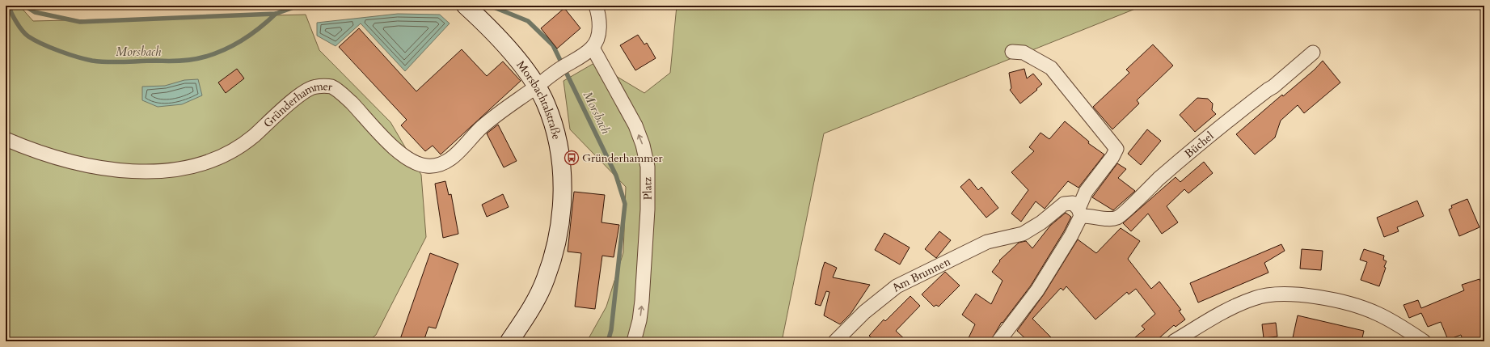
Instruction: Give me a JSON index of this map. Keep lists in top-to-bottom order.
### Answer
{
  "streets": {
    "main road": ["Morsbachtalstraße"],
    "street": [
      "Gründerhammer",
      "Büchel",
      "Platz",
      "Am Brunnen"
    ]
  },
  "crossings": [
    ["Morsbachtalstraße", "Gründerhammer"],
    ["Gründerhammer", "Platz"],
    ["Büchel", "Am Brunnen"]
  ],
  "one_way": ["Platz"],
  "water": ["Morsbach"],
  "places": {
    "bus stop": ["Gründerhammer"]
  }
}
